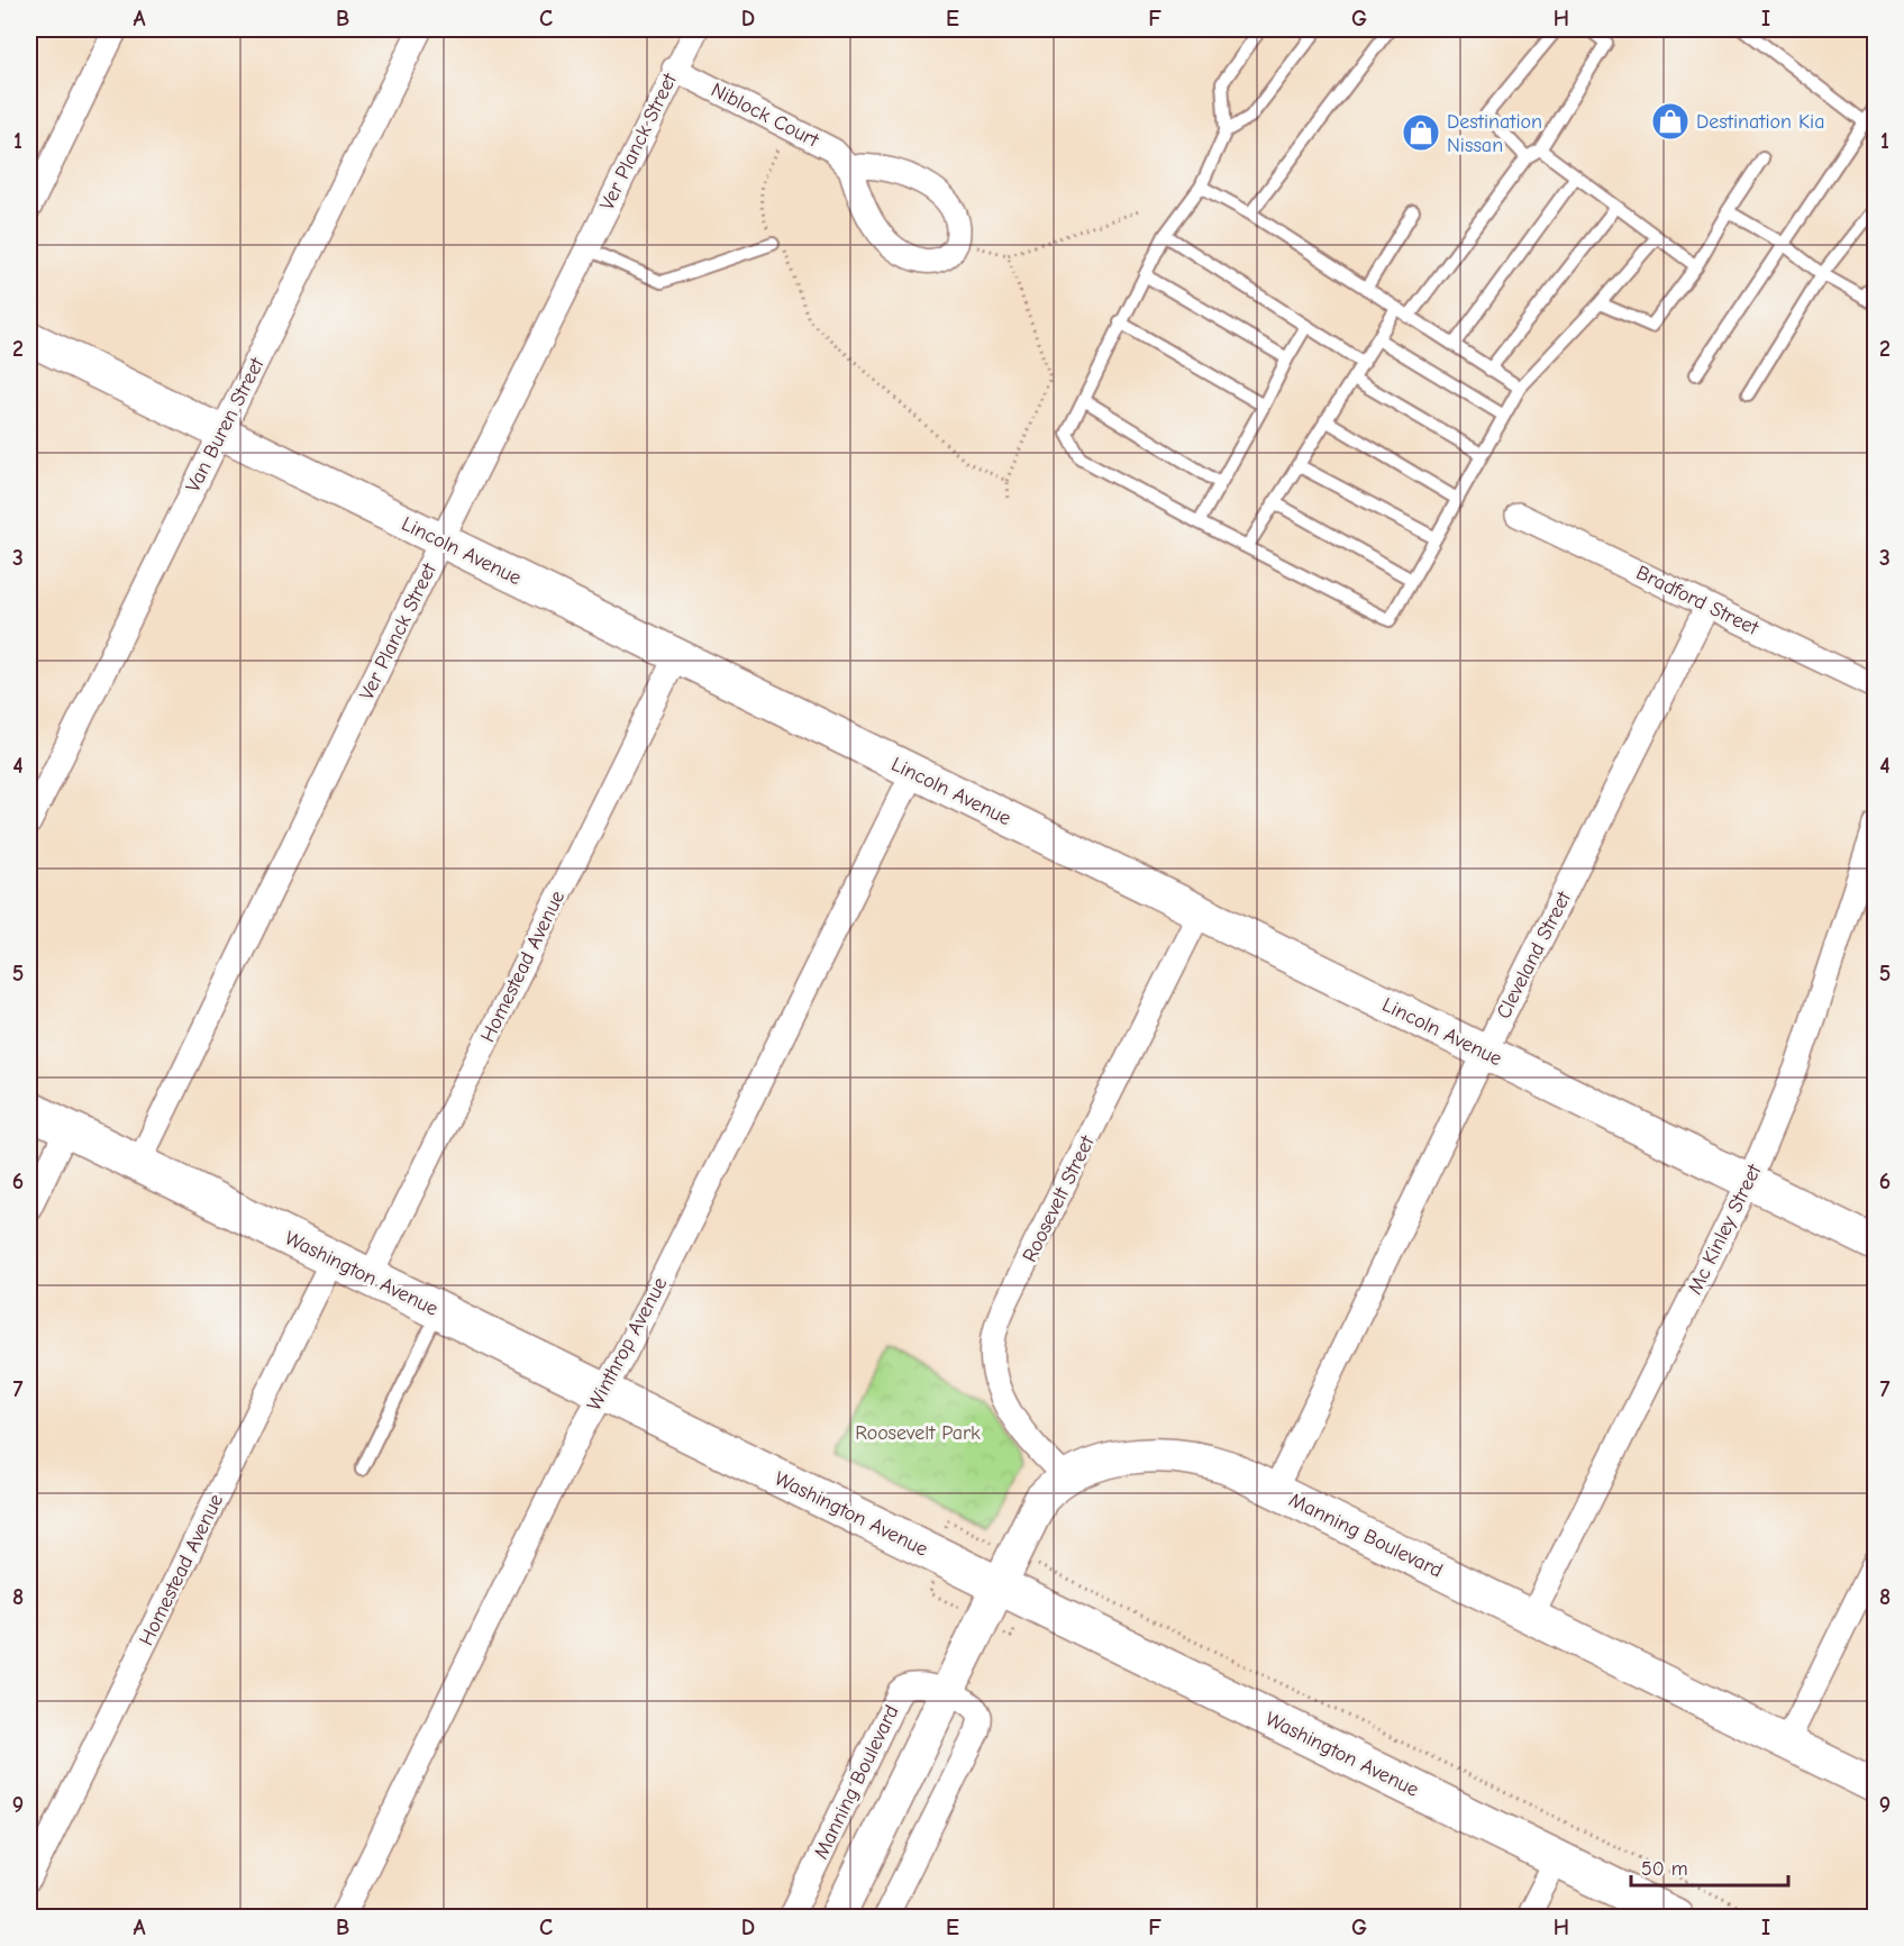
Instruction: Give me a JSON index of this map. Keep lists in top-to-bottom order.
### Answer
{
  "streets": {
    "main road": ["Washington Avenue"],
    "street": [
      "Niblock Court",
      "Ver Planck Street",
      "Van Buren Street",
      "Lincoln Avenue",
      "Bradford Street",
      "Cleveland Street",
      "Homestead Avenue",
      "Roosevelt Street",
      "Mc Kinley Street",
      "Winthrop Avenue",
      "Manning Boulevard"
    ]
  },
  "crossings": [
    ["Niblock Court", "Ver Planck Street"],
    ["Ver Planck Street", "Lincoln Avenue"],
    ["Ver Planck Street", "Washington Avenue"],
    ["Van Buren Street", "Lincoln Avenue"],
    ["Lincoln Avenue", "Cleveland Street"],
    ["Lincoln Avenue", "Homestead Avenue"],
    ["Lincoln Avenue", "Roosevelt Street"],
    ["Lincoln Avenue", "Mc Kinley Street"],
    ["Lincoln Avenue", "Winthrop Avenue"],
    ["Bradford Street", "Cleveland Street"],
    ["Cleveland Street", "Manning Boulevard"],
    ["Homestead Avenue", "Washington Avenue"],
    ["Roosevelt Street", "Manning Boulevard"],
    ["Mc Kinley Street", "Manning Boulevard"],
    ["Washington Avenue", "Winthrop Avenue"],
    ["Washington Avenue", "Manning Boulevard"]
  ],
  "parks": ["Roosevelt Park"],
  "places": {
    "shop": ["Destination Kia", "Destination Nissan"]
  },
  "scale_bar": "50 m",
  "grid": {
    "columns": [
      "A",
      "B",
      "C",
      "D",
      "E",
      "F",
      "G",
      "H",
      "I"
    ],
    "rows": [
      "1",
      "2",
      "3",
      "4",
      "5",
      "6",
      "7",
      "8",
      "9"
    ]
  }
}
